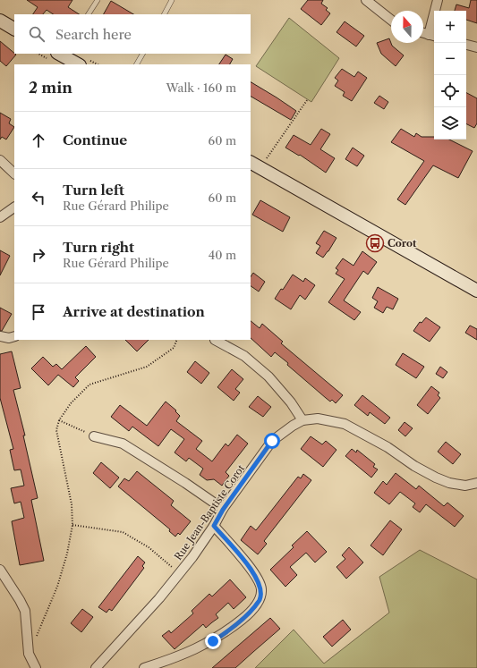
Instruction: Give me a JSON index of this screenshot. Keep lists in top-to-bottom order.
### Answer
{
  "streets": {
    "street": ["Rue Jean-Baptiste Corot"]
  },
  "places": {
    "bus stop": ["Corot"]
  },
  "north": "top",
  "page": {
    "map_buttons": ["+", "−"],
    "search": "Search here",
    "heading": ["2 min", "Walk · 160 m"],
    "list": [
      ["Continue", "60 m"],
      ["Turn left", "Rue Gérard Philipe", "60 m"],
      ["Turn right", "Rue Gérard Philipe", "40 m"],
      "Arrive at destination"
    ]
  }
}
